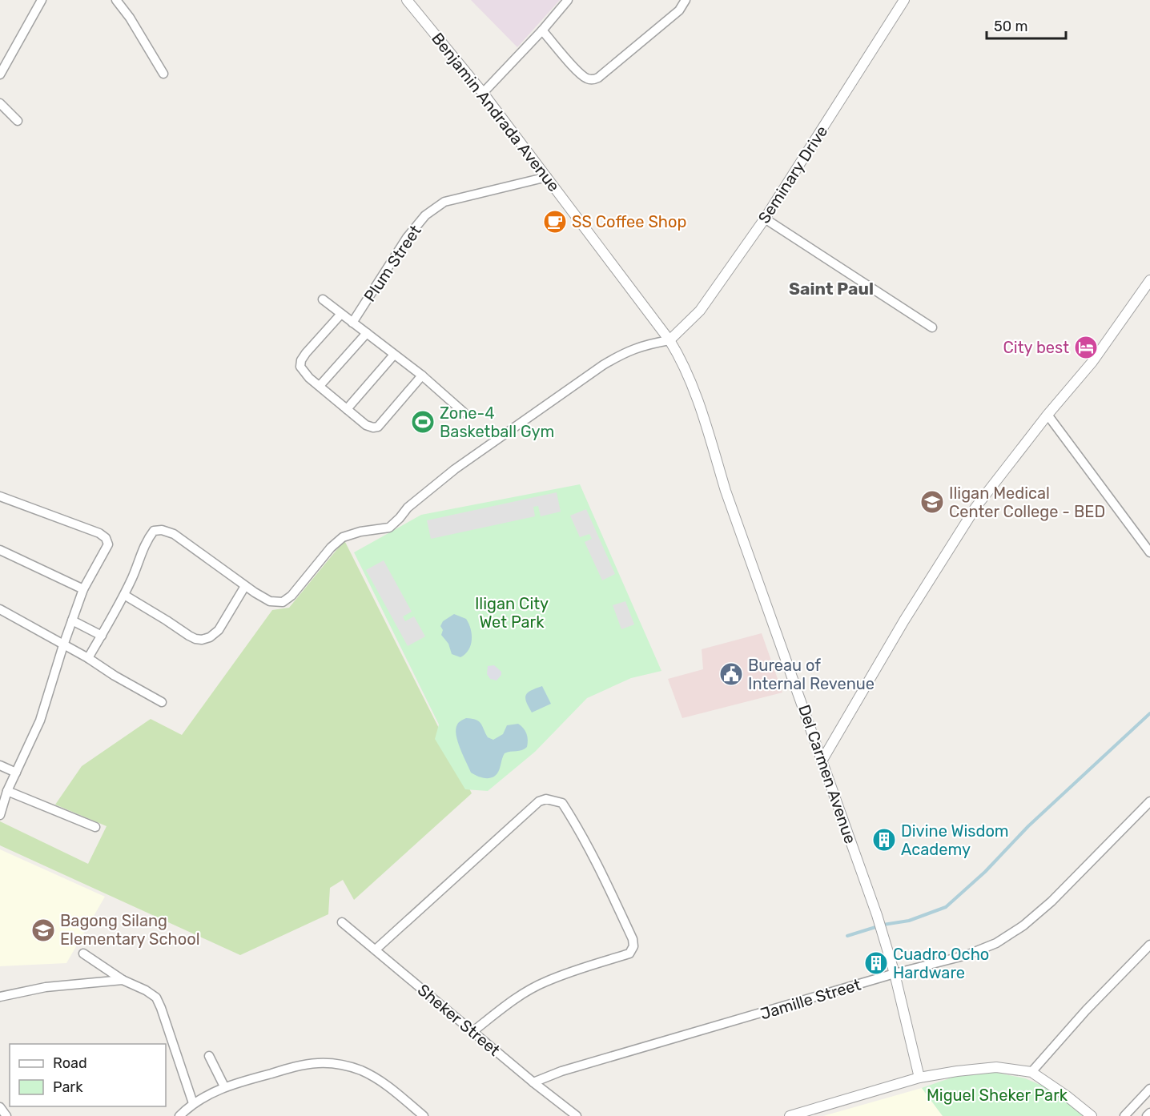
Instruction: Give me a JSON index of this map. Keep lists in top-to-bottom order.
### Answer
{
  "streets": {
    "street": [
      "Benjamin Andrada Avenue",
      "Seminary Drive",
      "Plum Street",
      "Del Carmen Avenue",
      "Jamille Street",
      "Sheker Street"
    ]
  },
  "crossings": [
    ["Benjamin Andrada Avenue", "Seminary Drive"],
    ["Benjamin Andrada Avenue", "Plum Street"],
    ["Benjamin Andrada Avenue", "Del Carmen Avenue"],
    ["Seminary Drive", "Del Carmen Avenue"],
    ["Del Carmen Avenue", "Jamille Street"],
    ["Jamille Street", "Sheker Street"]
  ],
  "districts": ["Saint Paul"],
  "parks": ["Iligan City Wet Park", "Miguel Sheker Park"],
  "places": {
    "cafe": ["SS Coffee Shop"],
    "hotel": ["City best"],
    "sports": ["Zone-4 Basketball Gym"],
    "school or university": ["Iligan Medical Center College - BED", "Bagong Silang Elementary School"],
    "public building": ["Bureau of Internal Revenue"],
    "building": ["Divine Wisdom Academy", "Cuadro Ocho Hardware"]
  },
  "legend": ["Road", "Park"],
  "scale_bar": "50 m"
}
